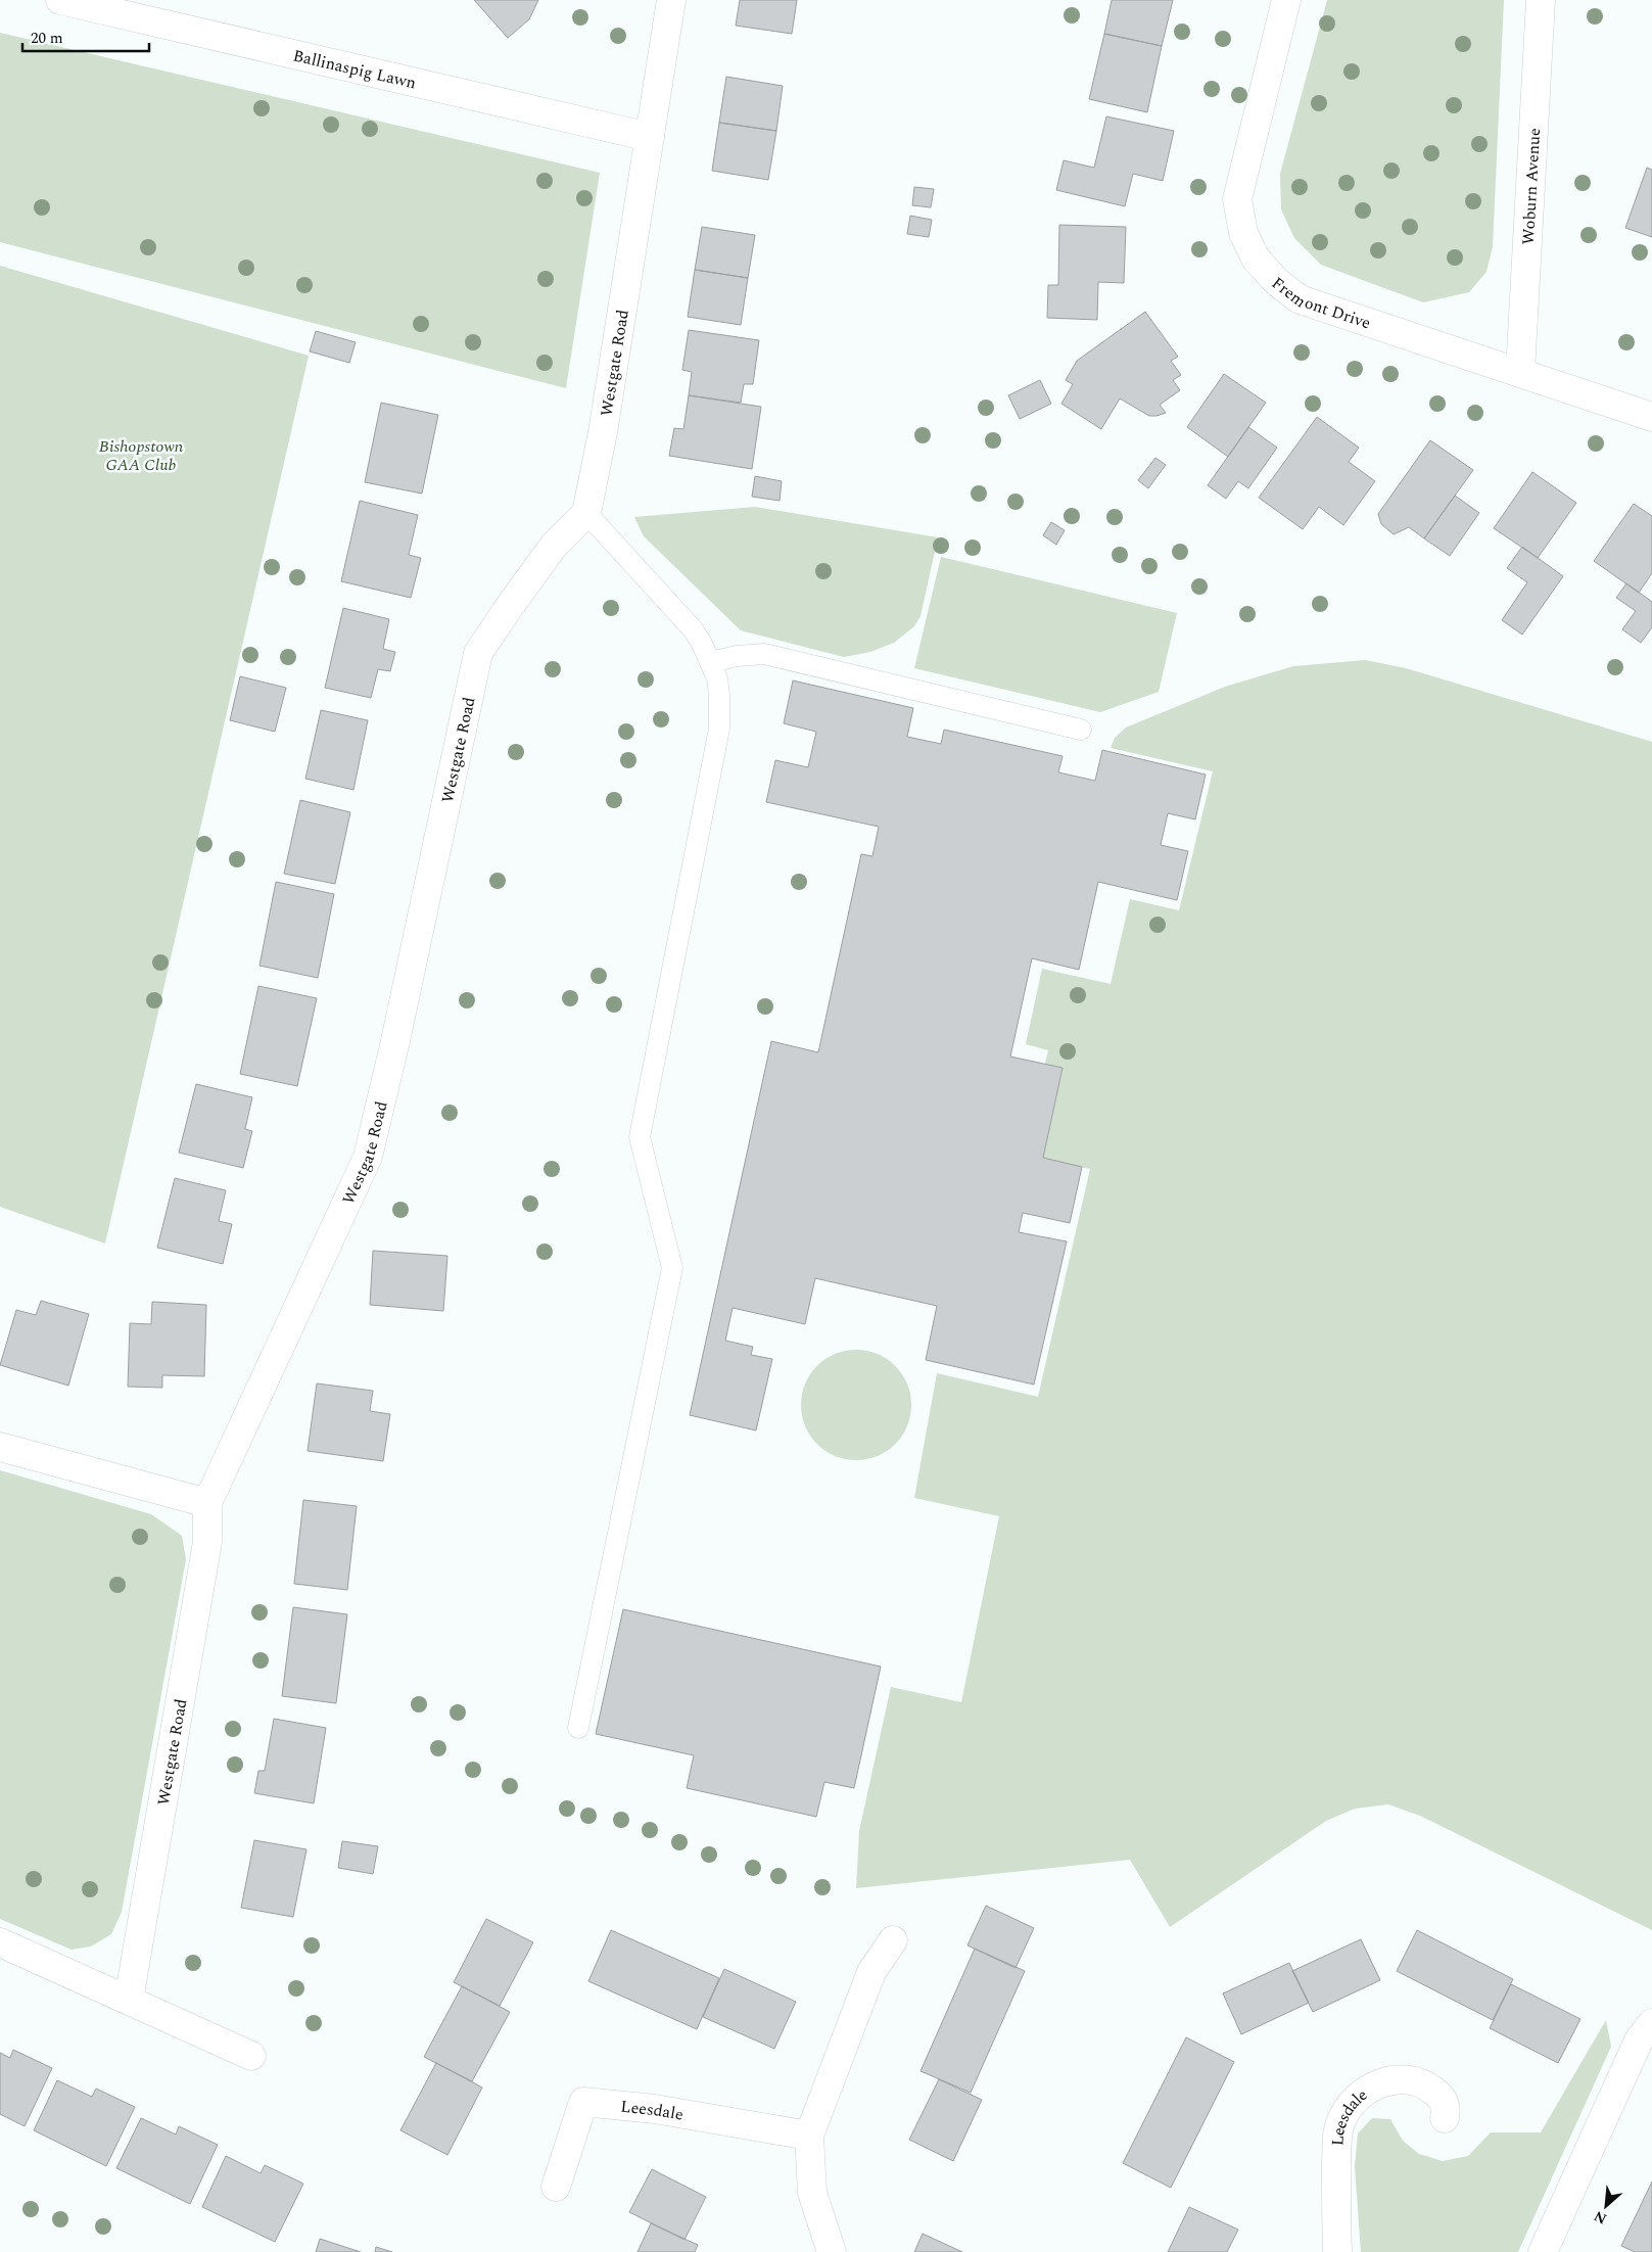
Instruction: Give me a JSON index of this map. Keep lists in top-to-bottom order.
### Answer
{
  "streets": {
    "street": [
      "Ballinaspig Lawn",
      "Woburn Avenue",
      "Fremont Drive",
      "Westgate Road",
      "Leesdale"
    ]
  },
  "crossings": [
    ["Ballinaspig Lawn", "Westgate Road"],
    ["Woburn Avenue", "Fremont Drive"]
  ],
  "parks": ["Bishopstown GAA Club"],
  "scale_bar": "20 m",
  "north": "bottom left"
}
